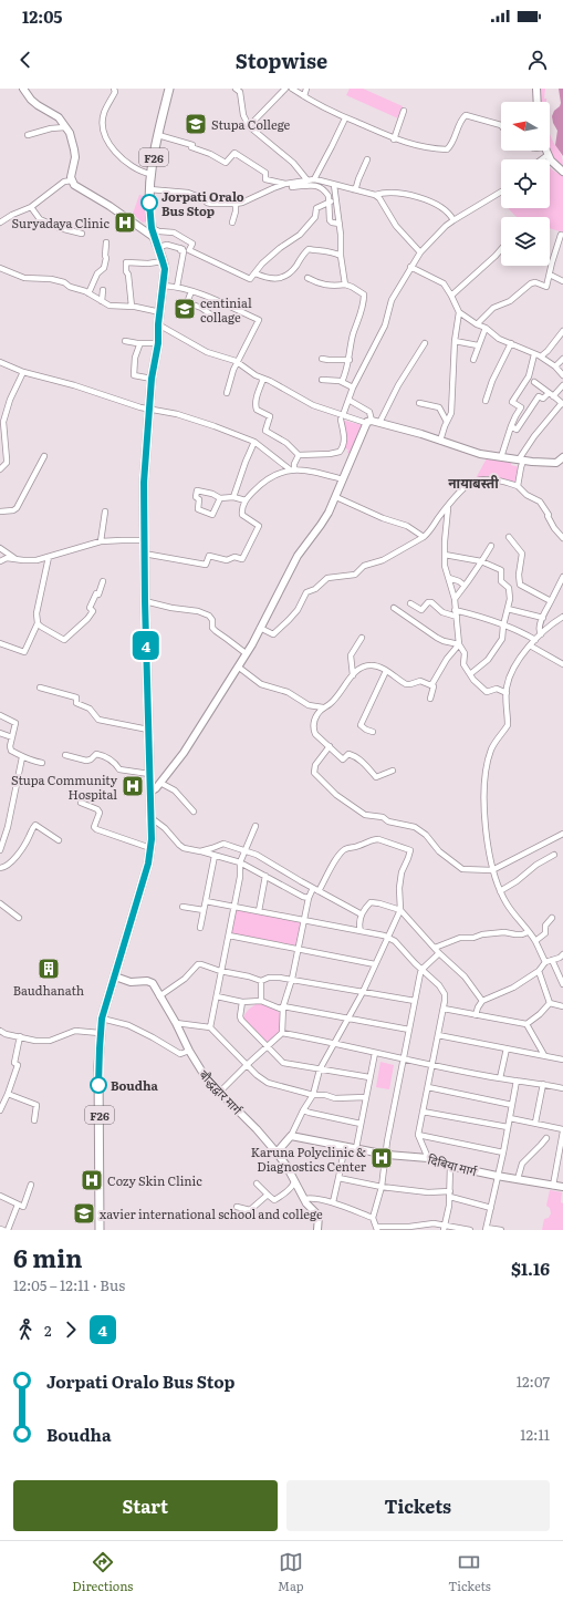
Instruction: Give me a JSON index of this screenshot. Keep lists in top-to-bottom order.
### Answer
{
  "streets": {
    "main road": ["F26", "बौद्धद्वार मार्ग", "दिबिया मार्ग"]
  },
  "crossings": [
    ["F26", "बौद्धद्वार मार्ग"]
  ],
  "districts": ["नायाबस्ती"],
  "places": {
    "school or university": ["Stupa College", "centinial collage", "xavier international school and college"],
    "other": ["Jorpati Oralo Bus Stop", "Boudha"],
    "hospital": [
      "Suryadaya Clinic",
      "Stupa Community Hospital",
      "Karuna Polyclinic & Diagnostics Center",
      "Cozy Skin Clinic"
    ],
    "building": ["Baudhanath"]
  },
  "lines": ["bus line 4"],
  "north": "left",
  "page": {
    "status": "12:05",
    "header": "Stopwise",
    "on_map": "4",
    "heading": ["6 min", "12:05 – 12:11 · Bus", "$1.16"],
    "legs": ["2", "4"],
    "list": [
      {
        "name": "Jorpati Oralo Bus Stop",
        "value": "12:07"
      },
      {
        "name": "Boudha",
        "value": "12:11"
      }
    ],
    "buttons": ["Start", "Tickets"],
    "tabs": ["Directions", "Map", "Tickets"]
  }
}
